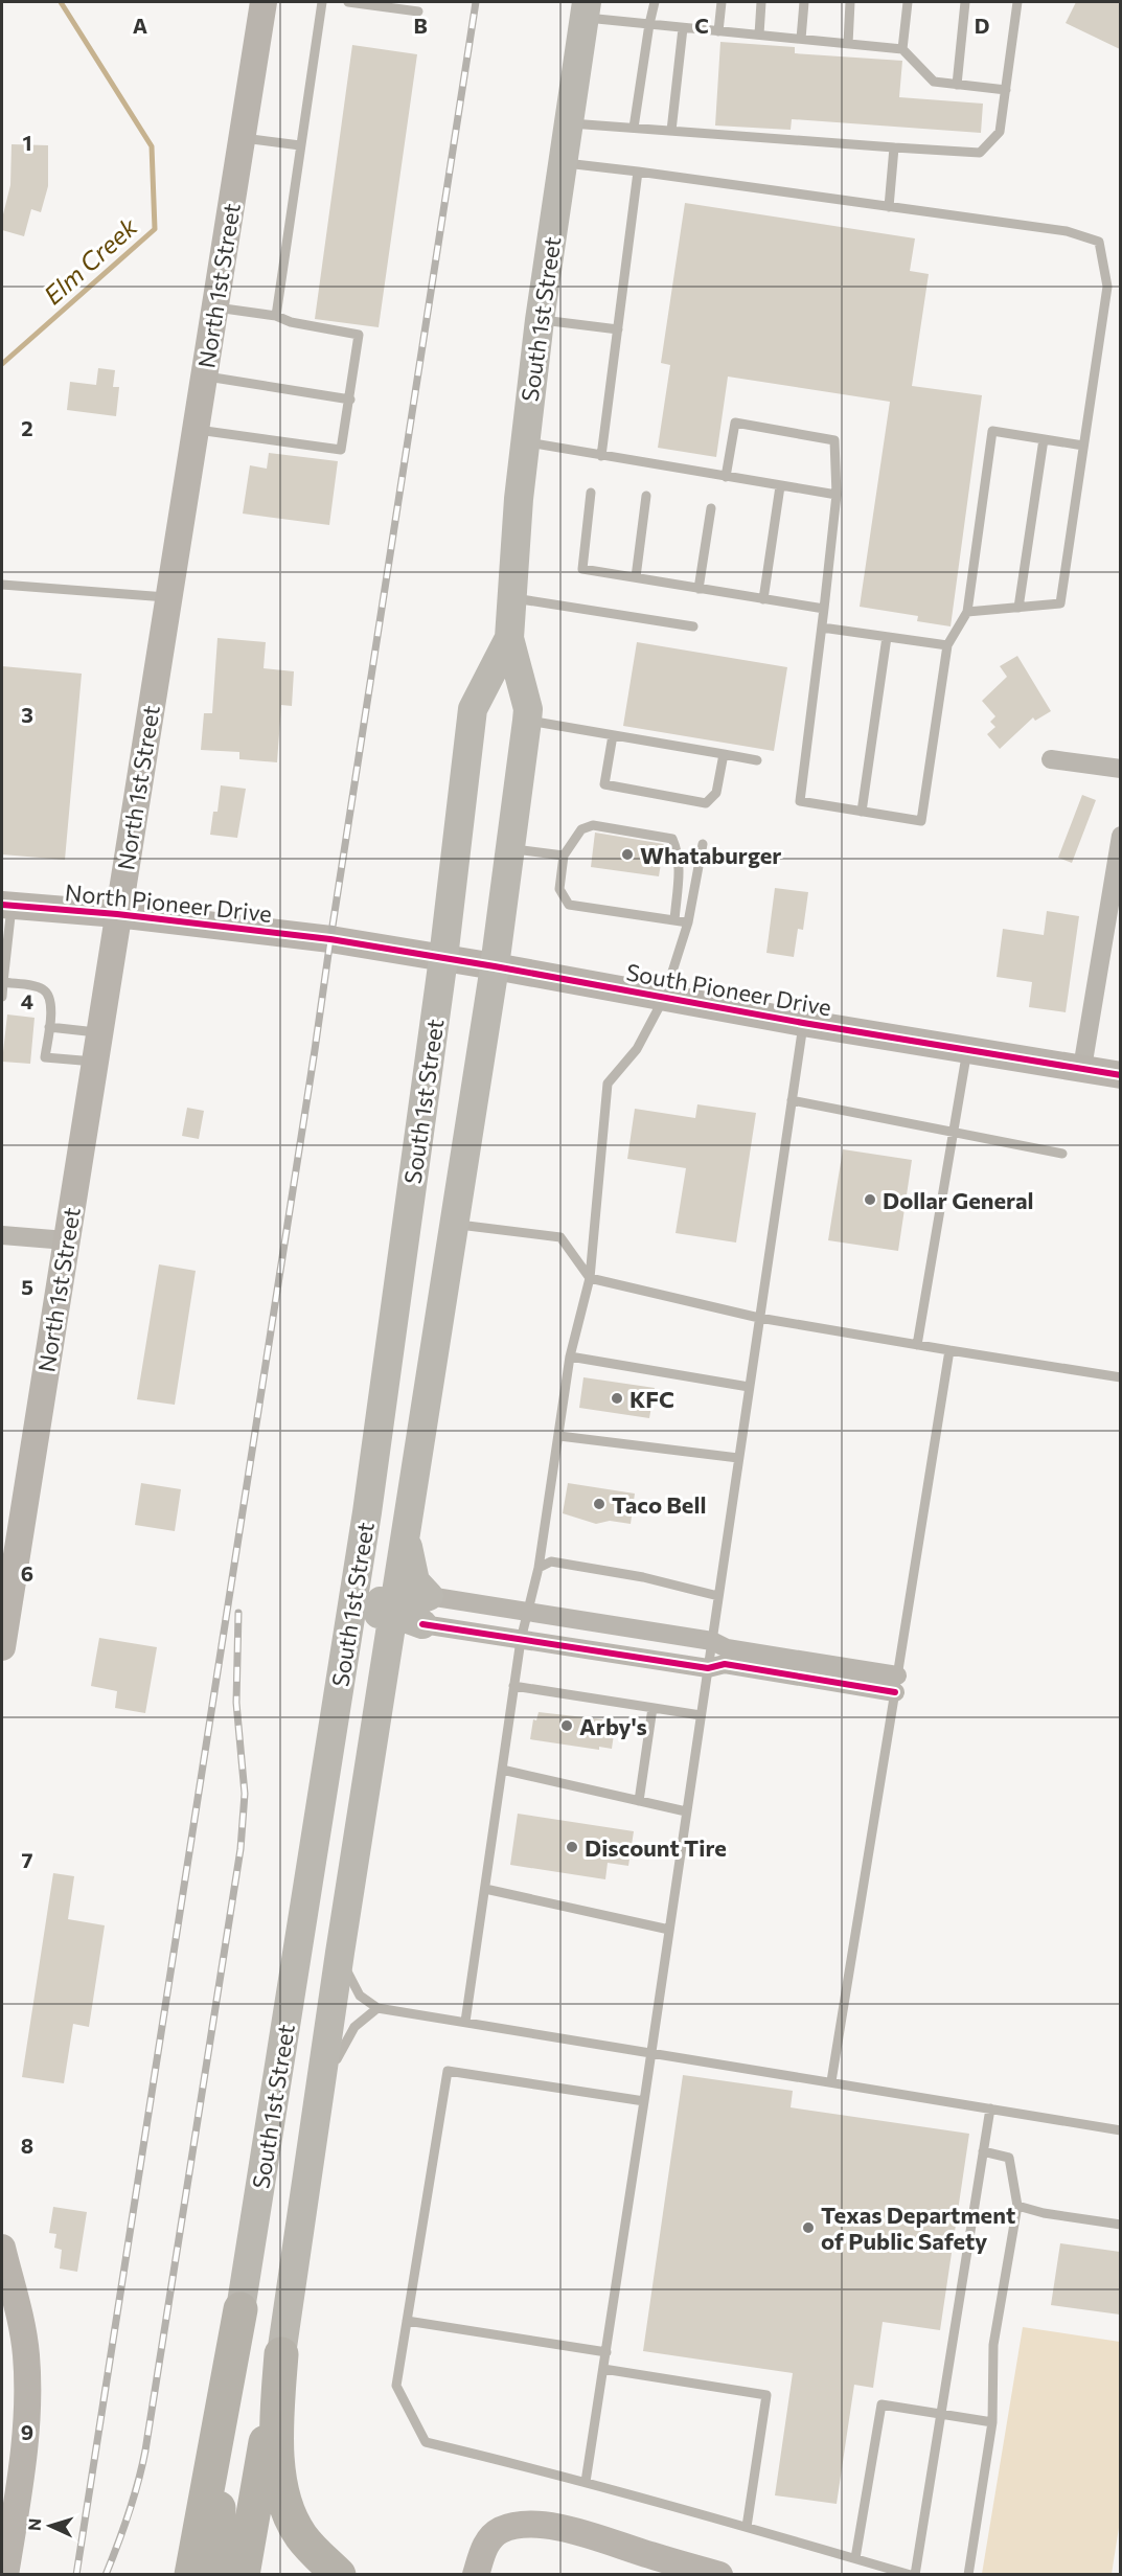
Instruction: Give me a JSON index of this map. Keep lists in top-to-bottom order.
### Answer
{
  "streets": {
    "highway": ["South 1st Street"],
    "main road": ["North 1st Street", "North Pioneer Drive", "South Pioneer Drive"]
  },
  "crossings": [
    ["North 1st Street", "North Pioneer Drive"],
    ["South 1st Street", "South Pioneer Drive"],
    ["North Pioneer Drive", "South Pioneer Drive"]
  ],
  "water": ["Elm Creek"],
  "places": [
    "Whataburger",
    "Dollar General",
    "KFC",
    "Taco Bell",
    "Arby's",
    "Discount Tire",
    "Texas Department of Public Safety"
  ],
  "north": "left",
  "grid": {
    "columns": [
      "A",
      "B",
      "C",
      "D"
    ],
    "rows": [
      "1",
      "2",
      "3",
      "4",
      "5",
      "6",
      "7",
      "8",
      "9"
    ]
  }
}
